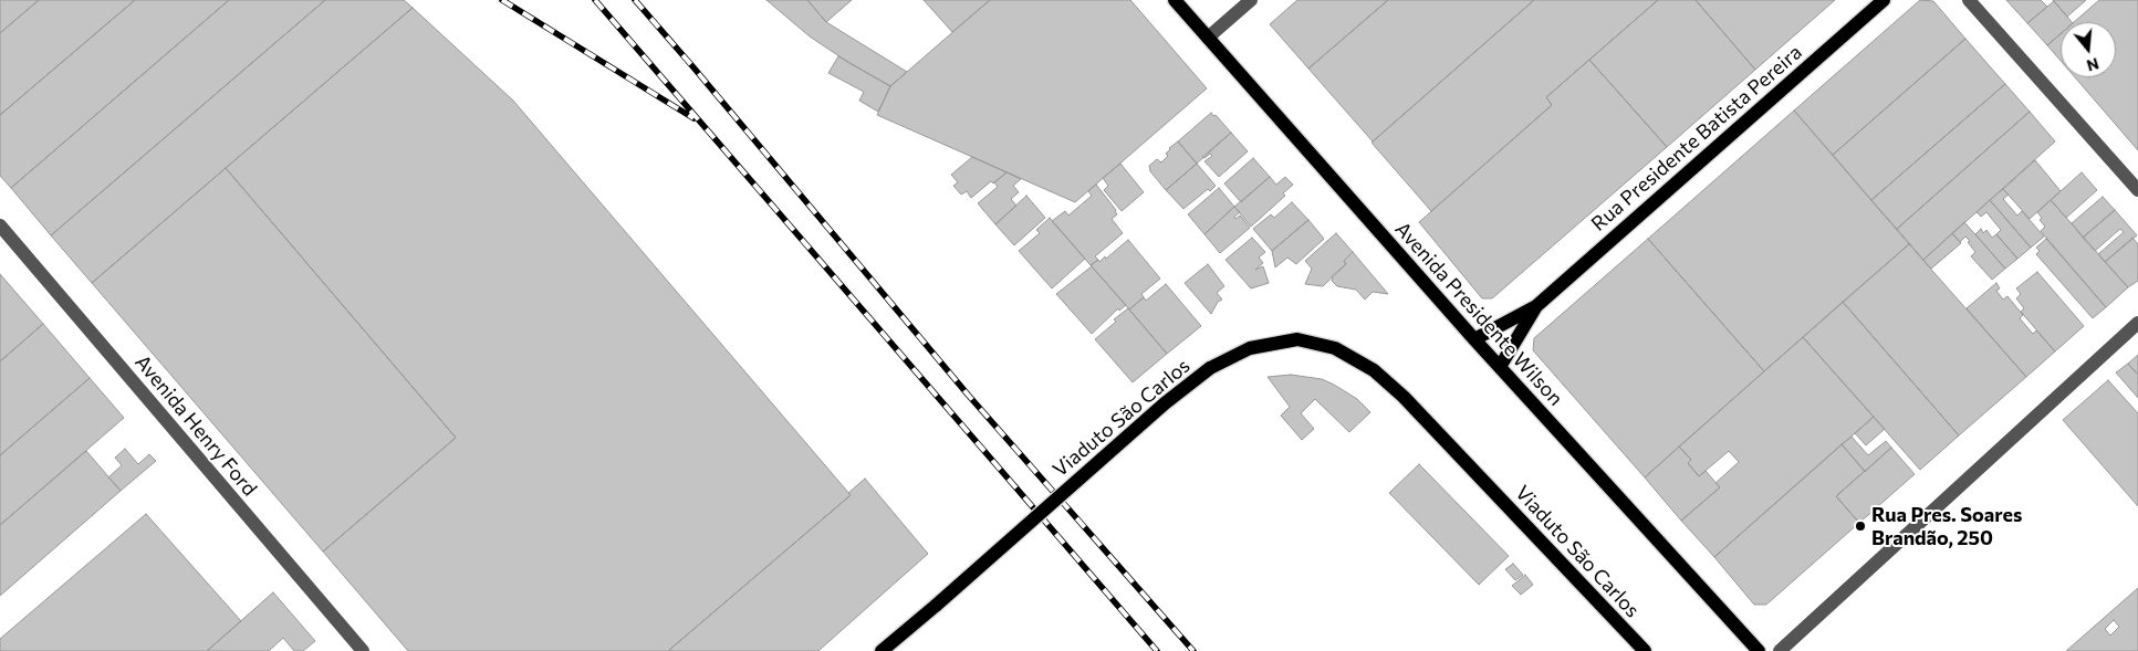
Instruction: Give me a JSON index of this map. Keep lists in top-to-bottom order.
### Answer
{
  "streets": {
    "main road": ["Rua Presidente Batista Pereira", "Avenida Presidente Wilson", "Viaduto São Carlos"],
    "street": ["Avenida Henry Ford"]
  },
  "crossings": [
    ["Rua Presidente Batista Pereira", "Avenida Presidente Wilson"]
  ],
  "places": ["Rua Pres. Soares Brandão, 250"],
  "north": "bottom"
}
